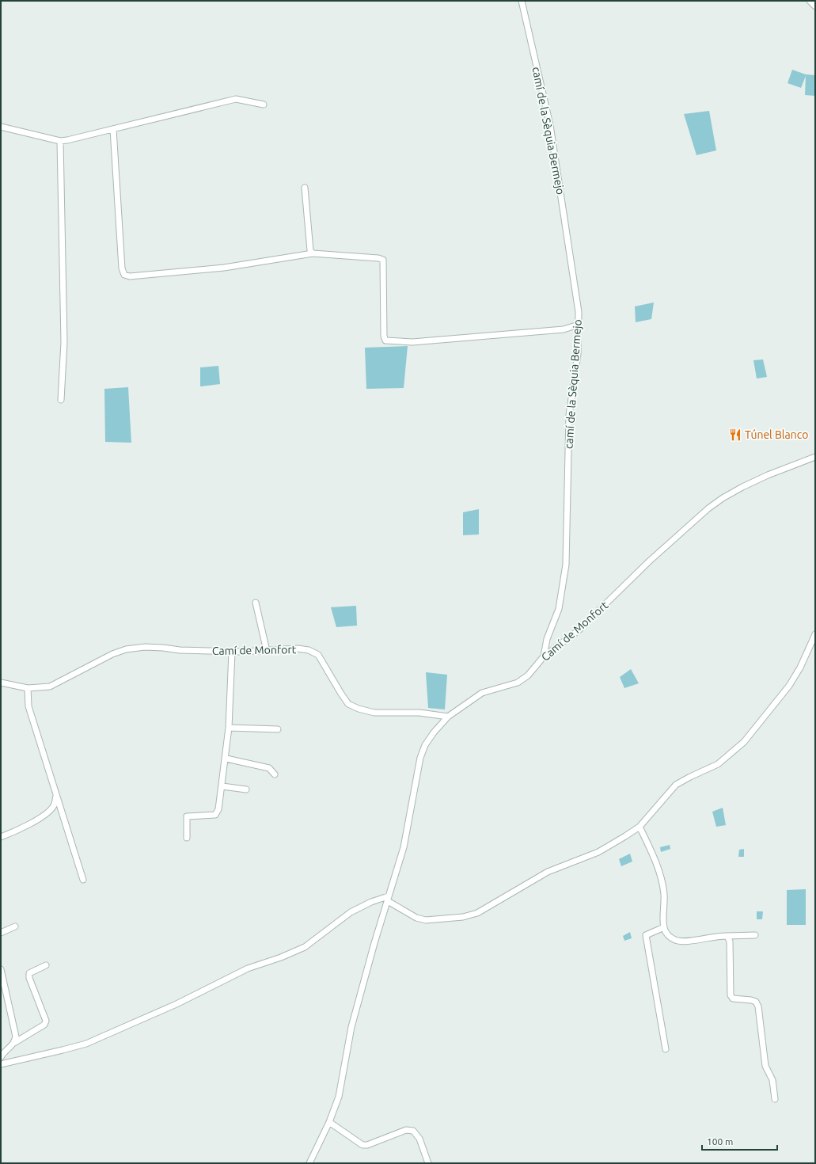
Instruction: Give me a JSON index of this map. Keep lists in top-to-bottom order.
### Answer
{
  "streets": {
    "street": ["camí de la Sèquia Bermejo", "Camí de Monfort"]
  },
  "crossings": [
    ["camí de la Sèquia Bermejo", "Camí de Monfort"]
  ],
  "places": {
    "restaurant": ["Túnel Blanco"]
  },
  "scale_bar": "100 m"
}
